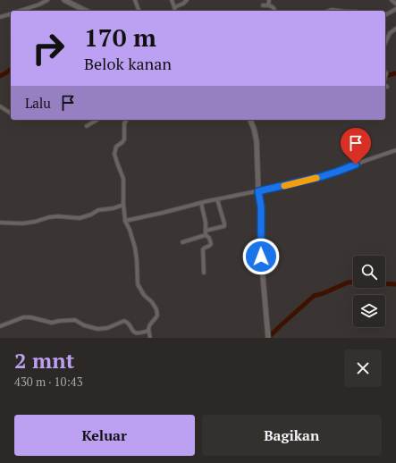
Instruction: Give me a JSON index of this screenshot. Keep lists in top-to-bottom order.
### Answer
{
  "page": {
    "turn": ["170 m", "Belok kanan"],
    "then": "Lalu",
    "heading": ["2 mnt", "430 m · 10:43"],
    "buttons": ["Keluar", "Bagikan"]
  }
}
